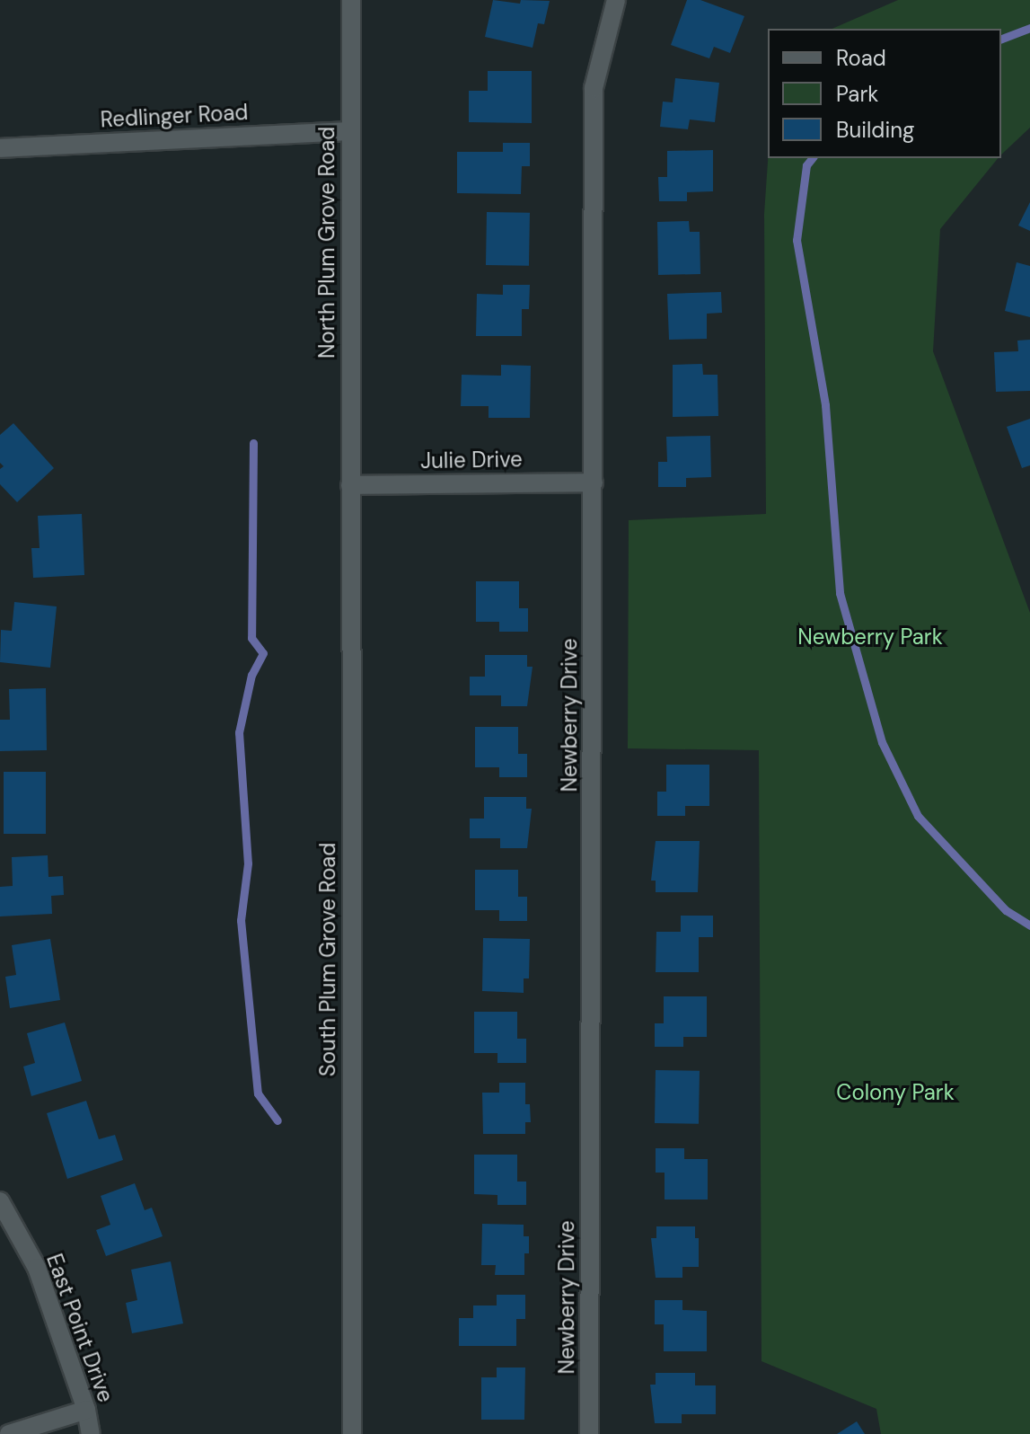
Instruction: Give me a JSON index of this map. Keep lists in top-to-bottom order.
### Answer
{
  "streets": {
    "street": [
      "Redlinger Road",
      "North Plum Grove Road",
      "Julie Drive",
      "Newberry Drive",
      "South Plum Grove Road",
      "East Point Drive"
    ]
  },
  "crossings": [
    ["Redlinger Road", "North Plum Grove Road"],
    ["North Plum Grove Road", "Julie Drive"],
    ["North Plum Grove Road", "South Plum Grove Road"],
    ["Julie Drive", "Newberry Drive"],
    ["Julie Drive", "South Plum Grove Road"]
  ],
  "parks": ["Newberry Park", "Colony Park"],
  "legend": ["Road", "Park", "Building"]
}
